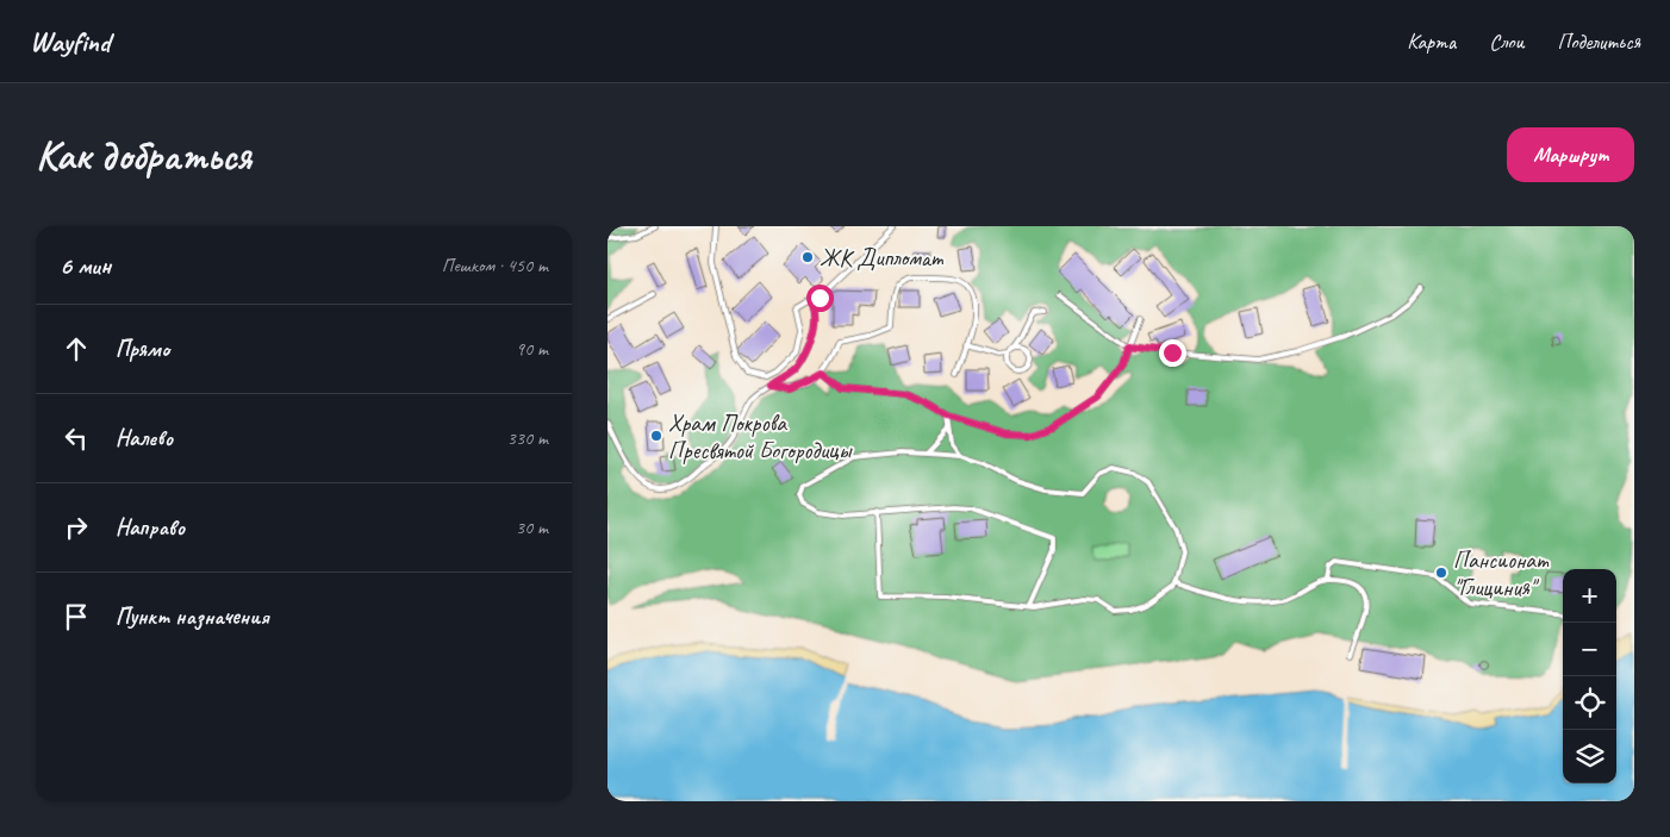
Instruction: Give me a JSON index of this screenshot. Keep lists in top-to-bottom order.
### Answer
{
  "places": ["ЖК Дипломат", "Храм Покрова Пресвятой Богородицы", "Пансионат \"Глициния\""],
  "page": {
    "header": "Wayfind",
    "nav": ["Карта", "Слои", "Поделиться"],
    "buttons": "Маршрут",
    "title": "Как добраться",
    "heading": ["6 мин", "Пешком · 450 m"],
    "list": [
      ["Прямо", "90 m"],
      ["Налево", "330 m"],
      ["Направо", "30 m"],
      "Пункт назначения"
    ],
    "map_buttons": ["+", "−"]
  }
}
